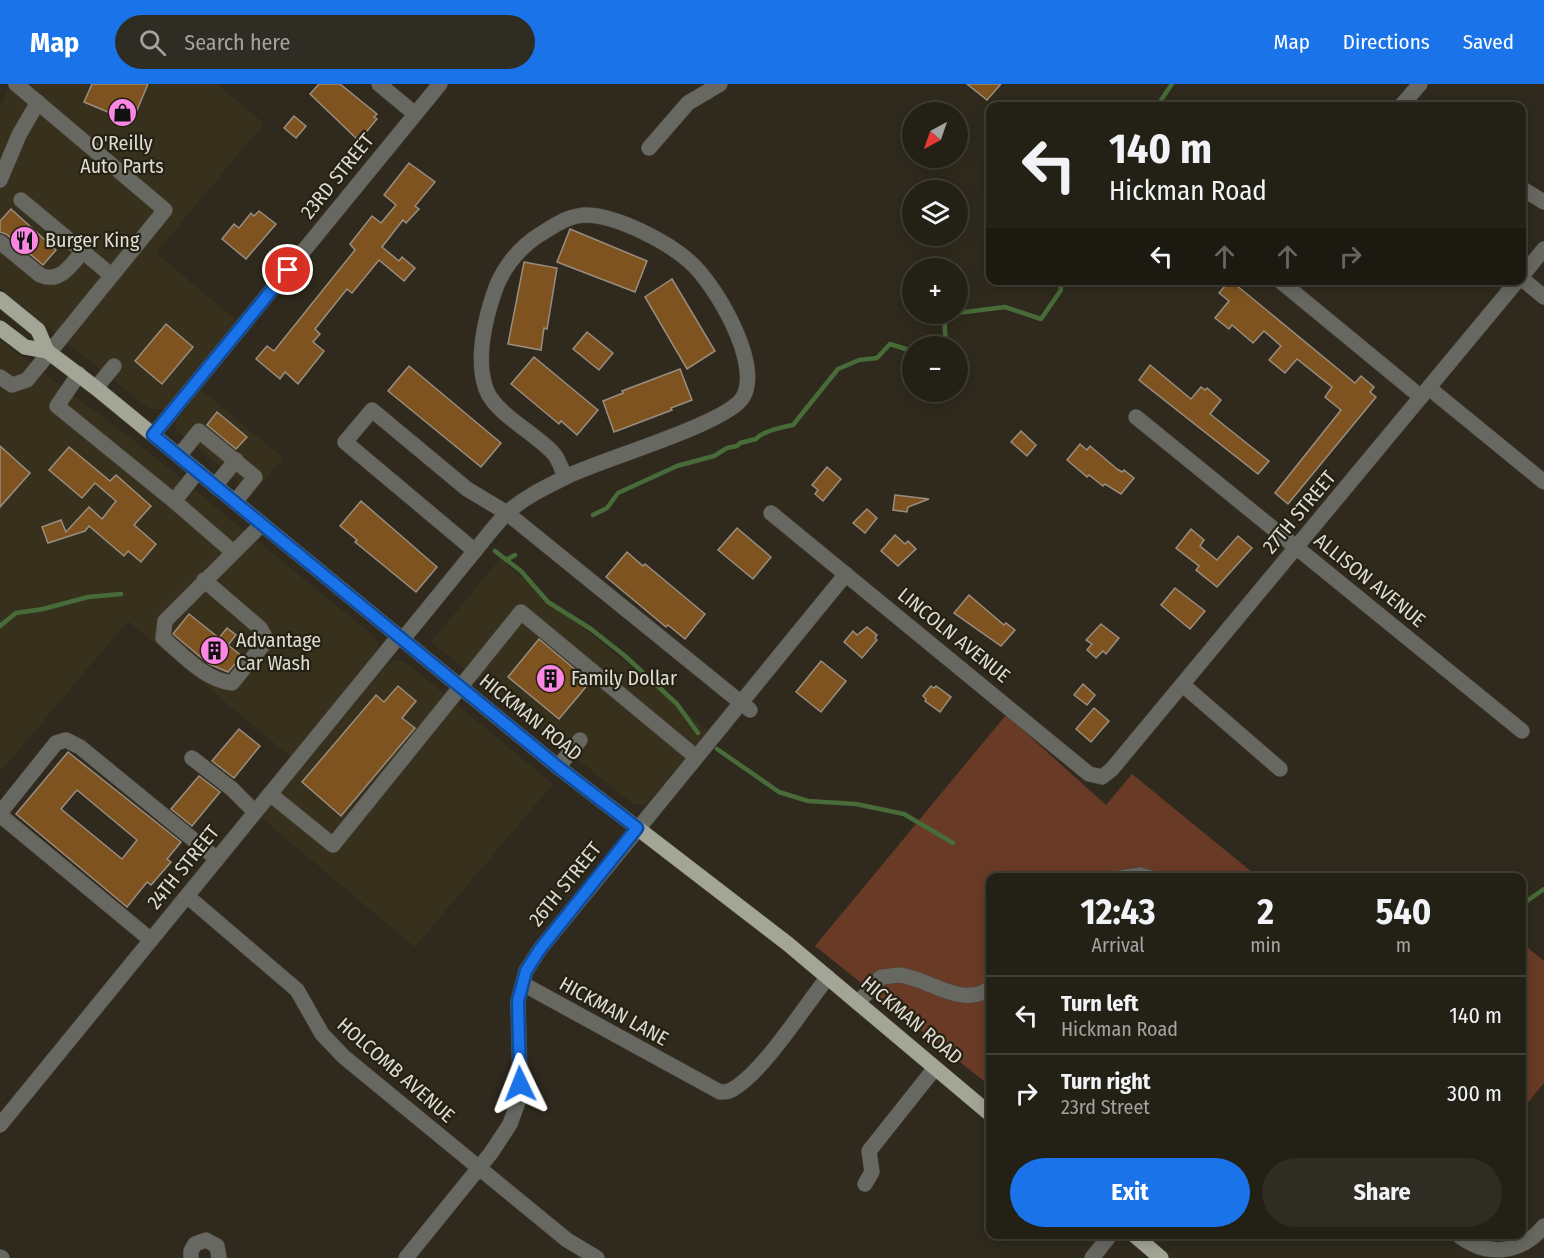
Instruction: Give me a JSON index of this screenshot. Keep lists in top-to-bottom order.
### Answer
{
  "streets": {
    "main road": ["HICKMAN ROAD"],
    "street": [
      "23RD STREET",
      "27TH STREET",
      "ALLISON AVENUE",
      "LINCOLN AVENUE",
      "24TH STREET",
      "26TH STREET",
      "HICKMAN LANE",
      "HOLCOMB AVENUE"
    ]
  },
  "crossings": [
    ["23RD STREET", "HICKMAN ROAD"],
    ["27TH STREET", "ALLISON AVENUE"],
    ["27TH STREET", "LINCOLN AVENUE"],
    ["LINCOLN AVENUE", "26TH STREET"],
    ["HICKMAN ROAD", "24TH STREET"],
    ["HICKMAN ROAD", "26TH STREET"],
    ["HICKMAN ROAD", "HICKMAN LANE"],
    ["24TH STREET", "HOLCOMB AVENUE"],
    ["26TH STREET", "HICKMAN LANE"],
    ["26TH STREET", "HOLCOMB AVENUE"]
  ],
  "places": {
    "shop": ["O'Reilly Auto Parts"],
    "restaurant": ["Burger King"],
    "building": ["Advantage Car Wash", "Family Dollar"]
  },
  "north": "bottom left",
  "page": {
    "header": "Map",
    "search": "Search here",
    "nav": ["Map", "Directions", "Saved"],
    "map_buttons": ["+", "−"],
    "turn": ["140 m", "Hickman Road"],
    "eta": [
      "12:43",
      "Arrival",
      "2",
      "min",
      "540",
      "m"
    ],
    "list": [
      {
        "name": "Turn left",
        "note": "Hickman Road",
        "value": "140 m"
      },
      {
        "name": "Turn right",
        "note": "23rd Street",
        "value": "300 m"
      }
    ],
    "buttons": ["Exit", "Share"]
  }
}
